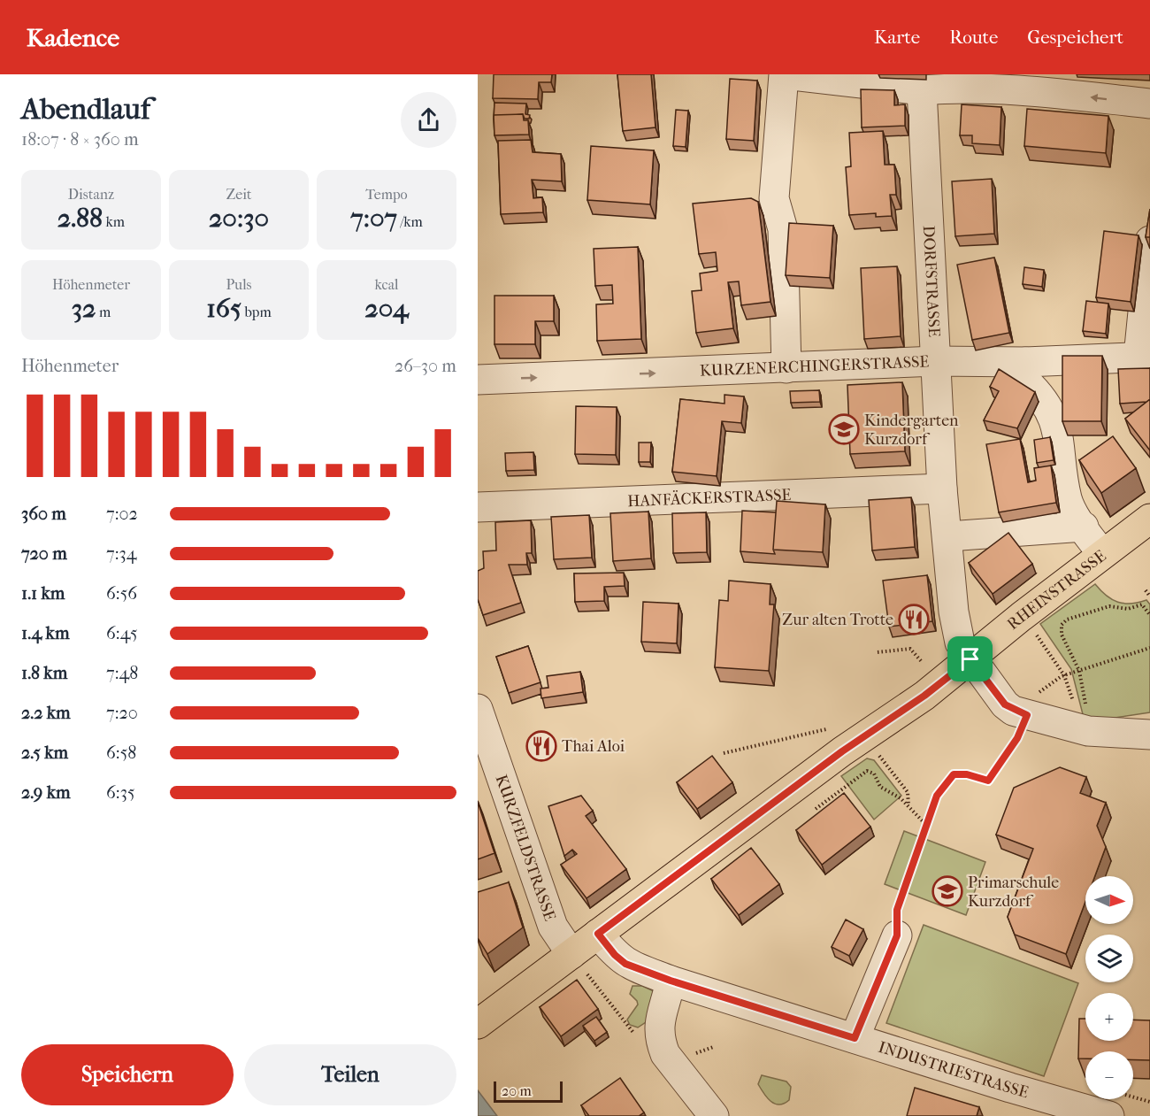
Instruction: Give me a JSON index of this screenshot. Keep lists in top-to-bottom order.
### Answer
{
  "streets": {
    "main road": ["RHEINSTRASSE"],
    "street": [
      "DORFSTRASSE",
      "KURZENERCHINGERSTRASSE",
      "HANFÄCKERSTRASSE",
      "KURZFELDSTRASSE",
      "INDUSTRIESTRASSE"
    ]
  },
  "crossings": [
    ["DORFSTRASSE", "KURZENERCHINGERSTRASSE"],
    ["DORFSTRASSE", "HANFÄCKERSTRASSE"],
    ["DORFSTRASSE", "RHEINSTRASSE"],
    ["RHEINSTRASSE", "KURZFELDSTRASSE"],
    ["RHEINSTRASSE", "INDUSTRIESTRASSE"]
  ],
  "one_way": ["KURZENERCHINGERSTRASSE"],
  "places": {
    "school or university": ["Kindergarten Kurzdorf", "Primarschule Kurzdorf"],
    "restaurant": ["Zur alten Trotte", "Thai Aloi"]
  },
  "scale_bar": "20 m",
  "north": "right",
  "page": {
    "header": "Kadence",
    "nav": ["Karte", "Route", "Gespeichert"],
    "heading": ["Abendlauf", "18:07 · 8 × 360 m"],
    "stats": [
      ["Distanz", "2.88 km"],
      ["Zeit", "20:30"],
      ["Tempo", "7:07 /km"],
      ["Höhenmeter", "32 m"],
      ["Puls", "165 bpm"],
      ["kcal", "204"]
    ],
    "chart": ["Höhenmeter", "26–30 m"],
    "list": [
      {
        "name": "360 m",
        "note": "7:02"
      },
      {
        "name": "720 m",
        "note": "7:34"
      },
      {
        "name": "1.1 km",
        "note": "6:56"
      },
      {
        "name": "1.4 km",
        "note": "6:45"
      },
      {
        "name": "1.8 km",
        "note": "7:48"
      },
      {
        "name": "2.2 km",
        "note": "7:20"
      },
      {
        "name": "2.5 km",
        "note": "6:58"
      },
      {
        "name": "2.9 km",
        "note": "6:35"
      }
    ],
    "map_buttons": ["+", "−"],
    "buttons": ["Speichern", "Teilen"],
    "scale": "20 m"
  }
}
